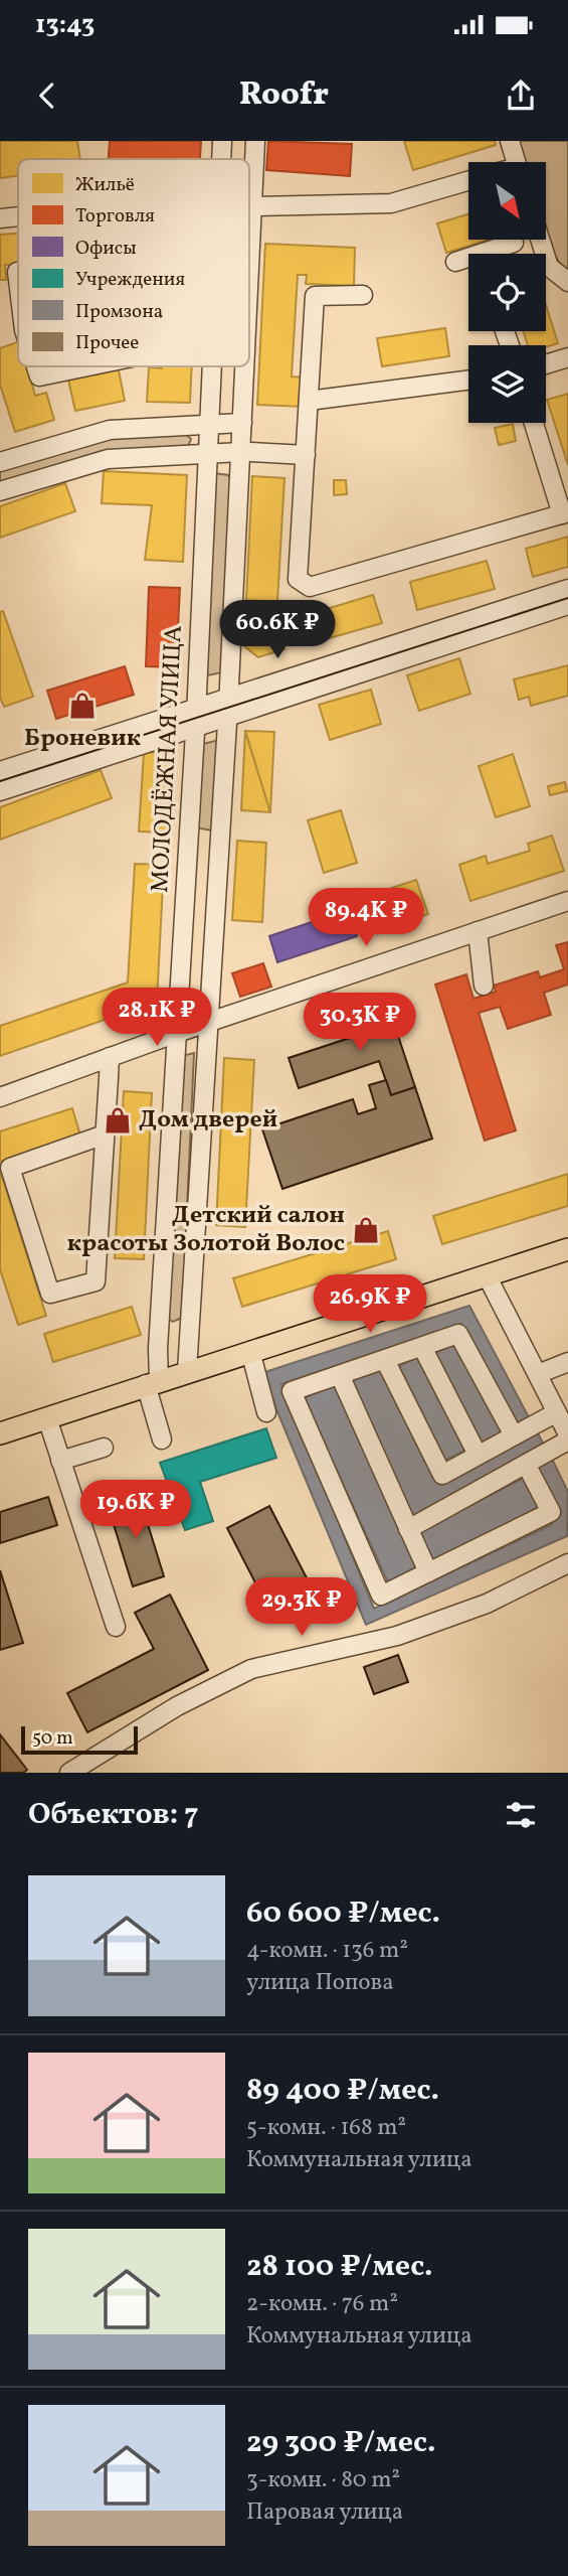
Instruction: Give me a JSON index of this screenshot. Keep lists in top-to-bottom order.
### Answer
{
  "streets": {
    "street": ["МОЛОДЁЖНАЯ УЛИЦА"]
  },
  "places": {
    "shop": ["Броневик", "Дом дверей", "Детский салон красоты Золотой Волос"]
  },
  "legend": [
    "Жильё",
    "Торговля",
    "Офисы",
    "Учреждения",
    "Промзона",
    "Прочее"
  ],
  "scale_bar": "50 m",
  "north": "bottom right",
  "page": {
    "status": "13:43",
    "header": "Roofr",
    "price": [
      "60.6K ₽",
      "89.4K ₽",
      "28.1K ₽",
      "30.3K ₽",
      "26.9K ₽",
      "19.6K ₽",
      "29.3K ₽"
    ],
    "scale": "50 m",
    "heading": "Объектов: 7",
    "list": [
      {
        "name": "60 600 ₽/мес.",
        "note": "4-комн. · 136 m² · улица Попова"
      },
      {
        "name": "89 400 ₽/мес.",
        "note": "5-комн. · 168 m² · Коммунальная улица"
      },
      {
        "name": "28 100 ₽/мес.",
        "note": "2-комн. · 76 m² · Коммунальная улица"
      },
      {
        "name": "29 300 ₽/мес.",
        "note": "3-комн. · 80 m² · Паровая улица"
      }
    ]
  }
}
